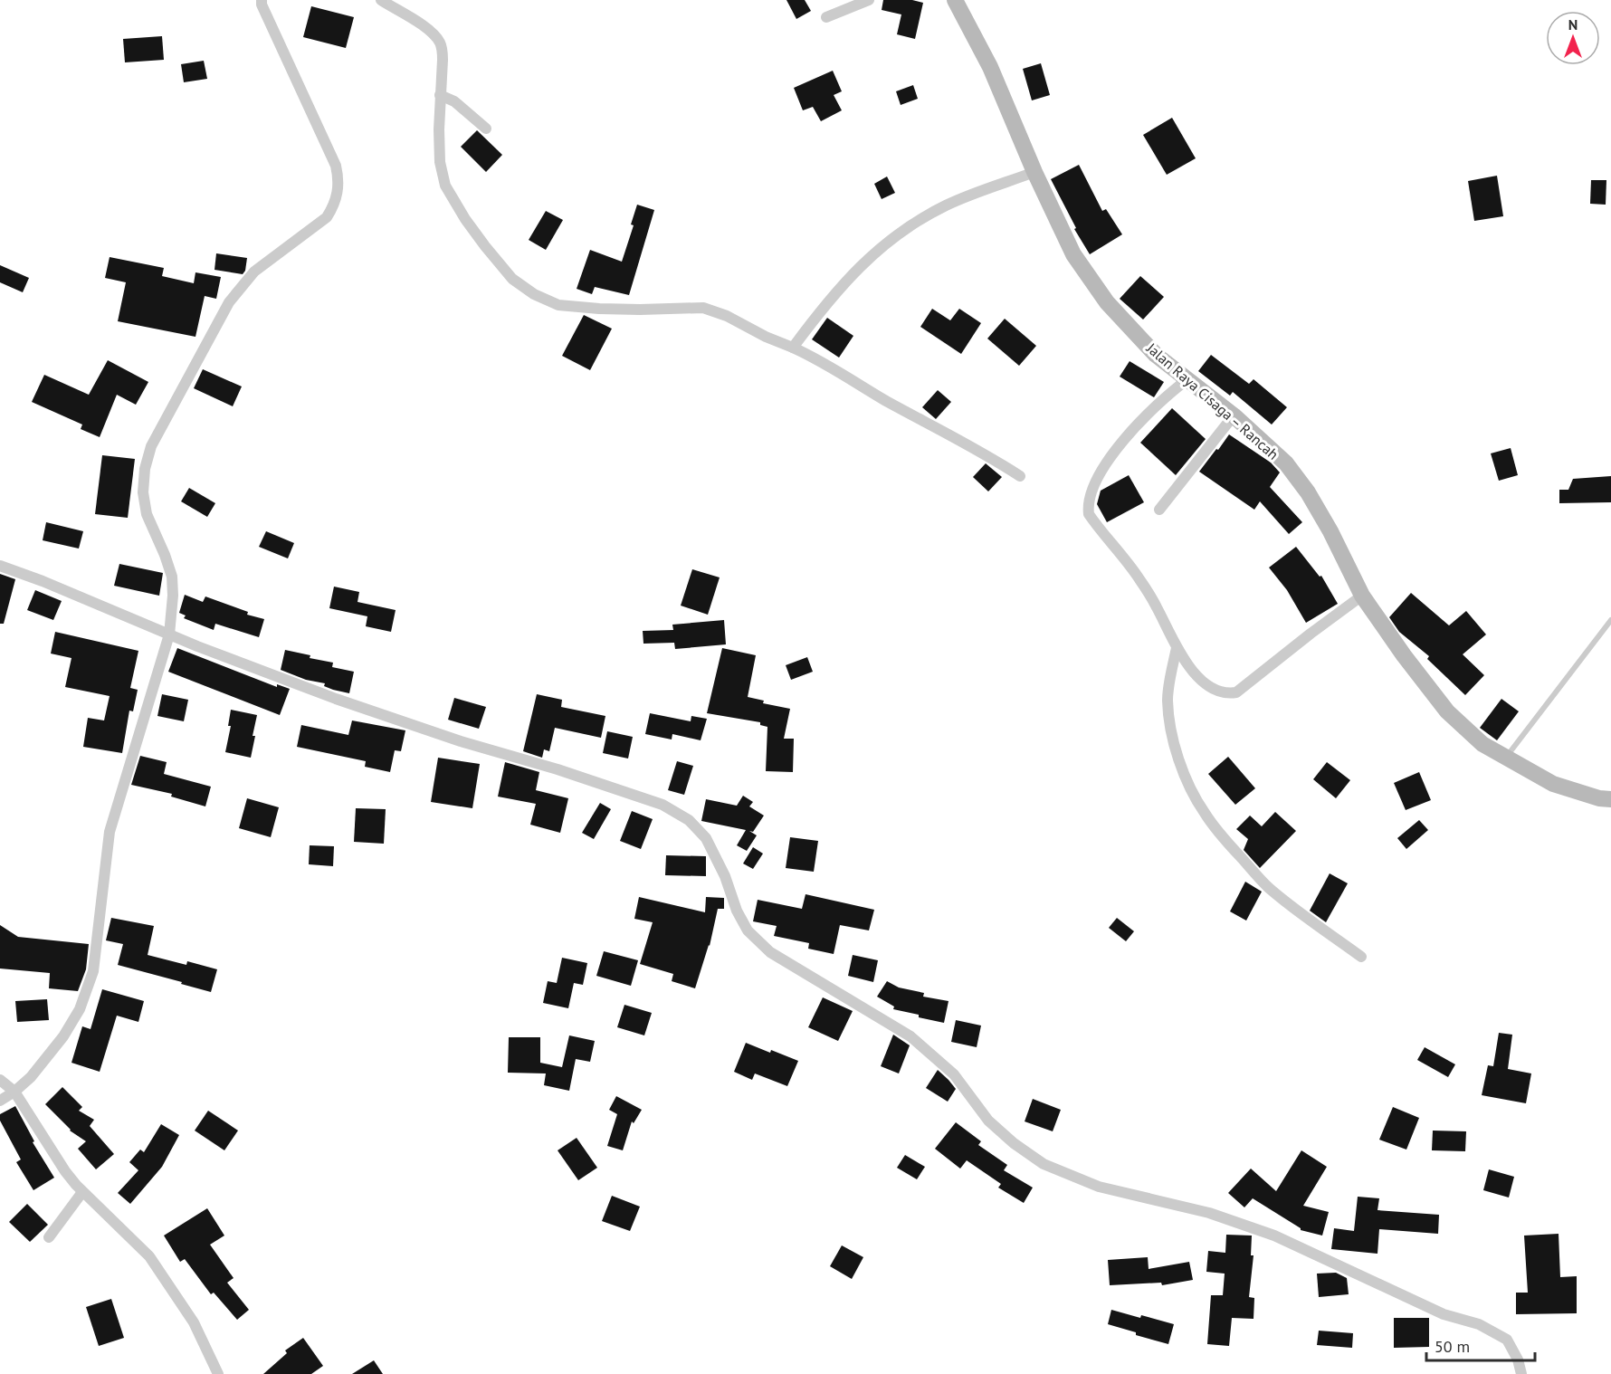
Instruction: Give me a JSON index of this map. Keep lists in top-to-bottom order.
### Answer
{
  "streets": {
    "main road": ["Jalan Raya Cisaga – Rancah"]
  },
  "scale_bar": "50 m",
  "north": "top"
}
